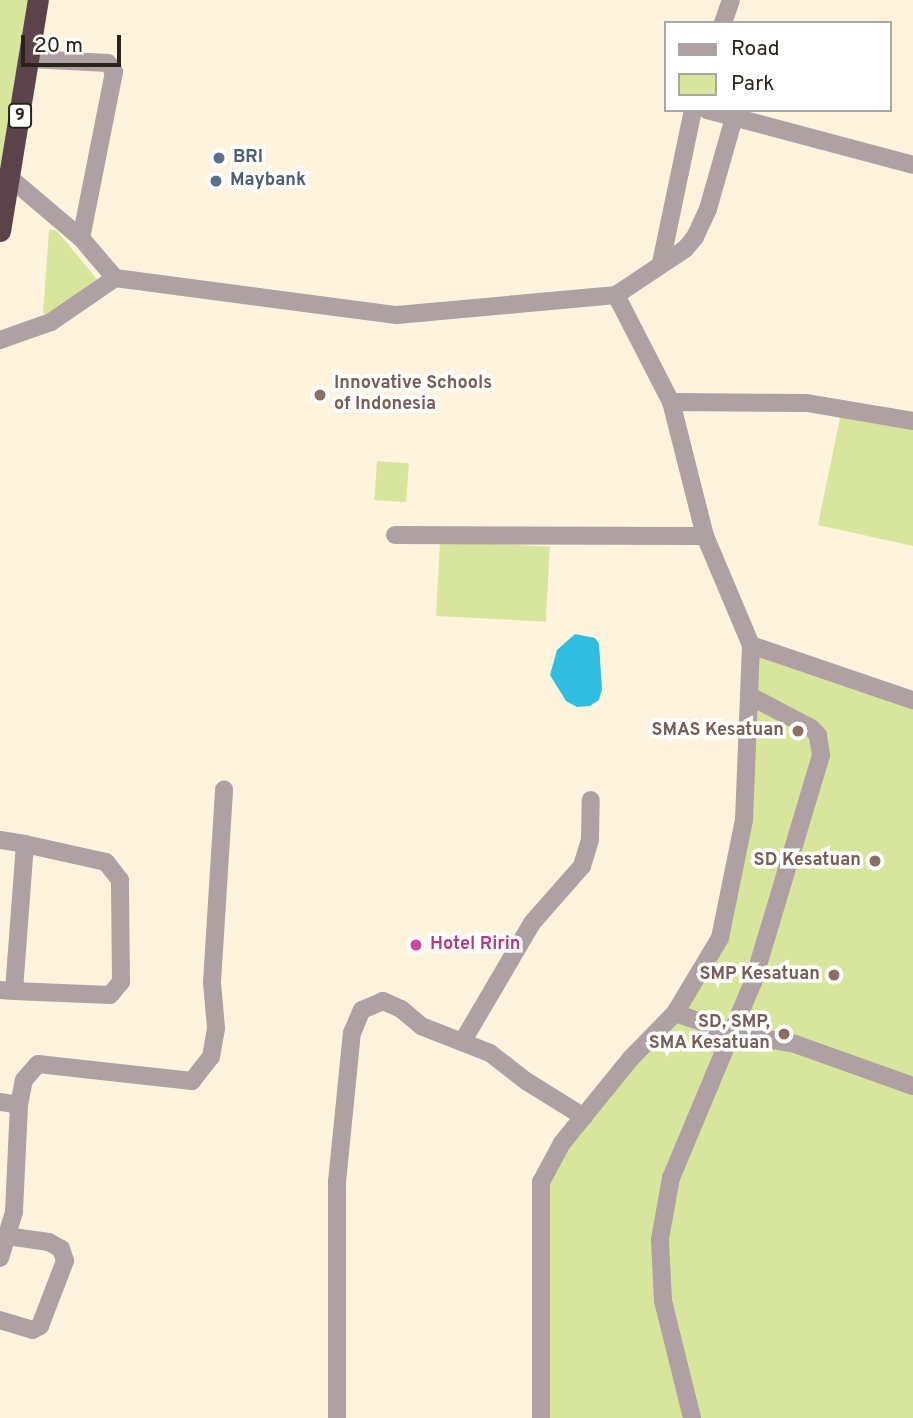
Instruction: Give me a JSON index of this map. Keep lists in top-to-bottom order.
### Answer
{
  "streets": {
    "highway": ["9"]
  },
  "places": [
    "BRI",
    "Maybank",
    "Innovative Schools of Indonesia",
    "SMAS Kesatuan",
    "SD Kesatuan",
    "Hotel Ririn",
    "SMP Kesatuan",
    "SD, SMP, SMA Kesatuan"
  ],
  "legend": ["Road", "Park"],
  "scale_bar": "20 m"
}
